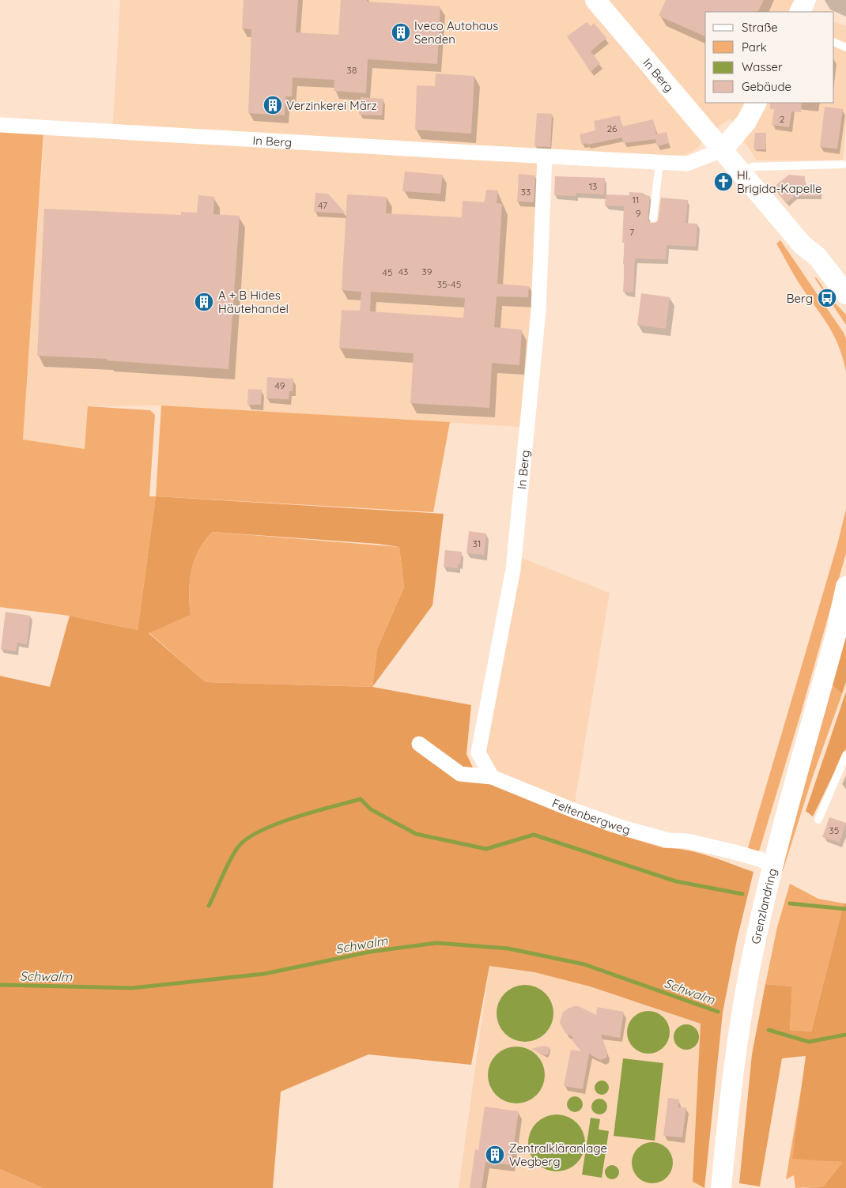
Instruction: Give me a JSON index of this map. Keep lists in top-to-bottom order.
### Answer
{
  "streets": {
    "main road": ["In Berg", "Grenzlandring"],
    "street": ["Feltenbergweg"]
  },
  "crossings": [
    ["In Berg", "Feltenbergweg"],
    ["Feltenbergweg", "Grenzlandring"]
  ],
  "water": ["Schwalm"],
  "places": {
    "building": [
      "Iveco Autohaus Senden",
      "Verzinkerei März",
      "A + B Hides Häutehandel",
      "Zentralkläranlage Wegberg"
    ],
    "church": ["Hl. Brigida-Kapelle"],
    "bus stop": ["Berg"]
  },
  "house_numbers": [
    "38",
    "2",
    "26",
    "13",
    "33",
    "11",
    "47",
    "9",
    "7",
    "43",
    "39",
    "45",
    "35-45",
    "49",
    "31",
    "35"
  ],
  "legend": [
    "Straße",
    "Park",
    "Wasser",
    "Gebäude"
  ]
}
